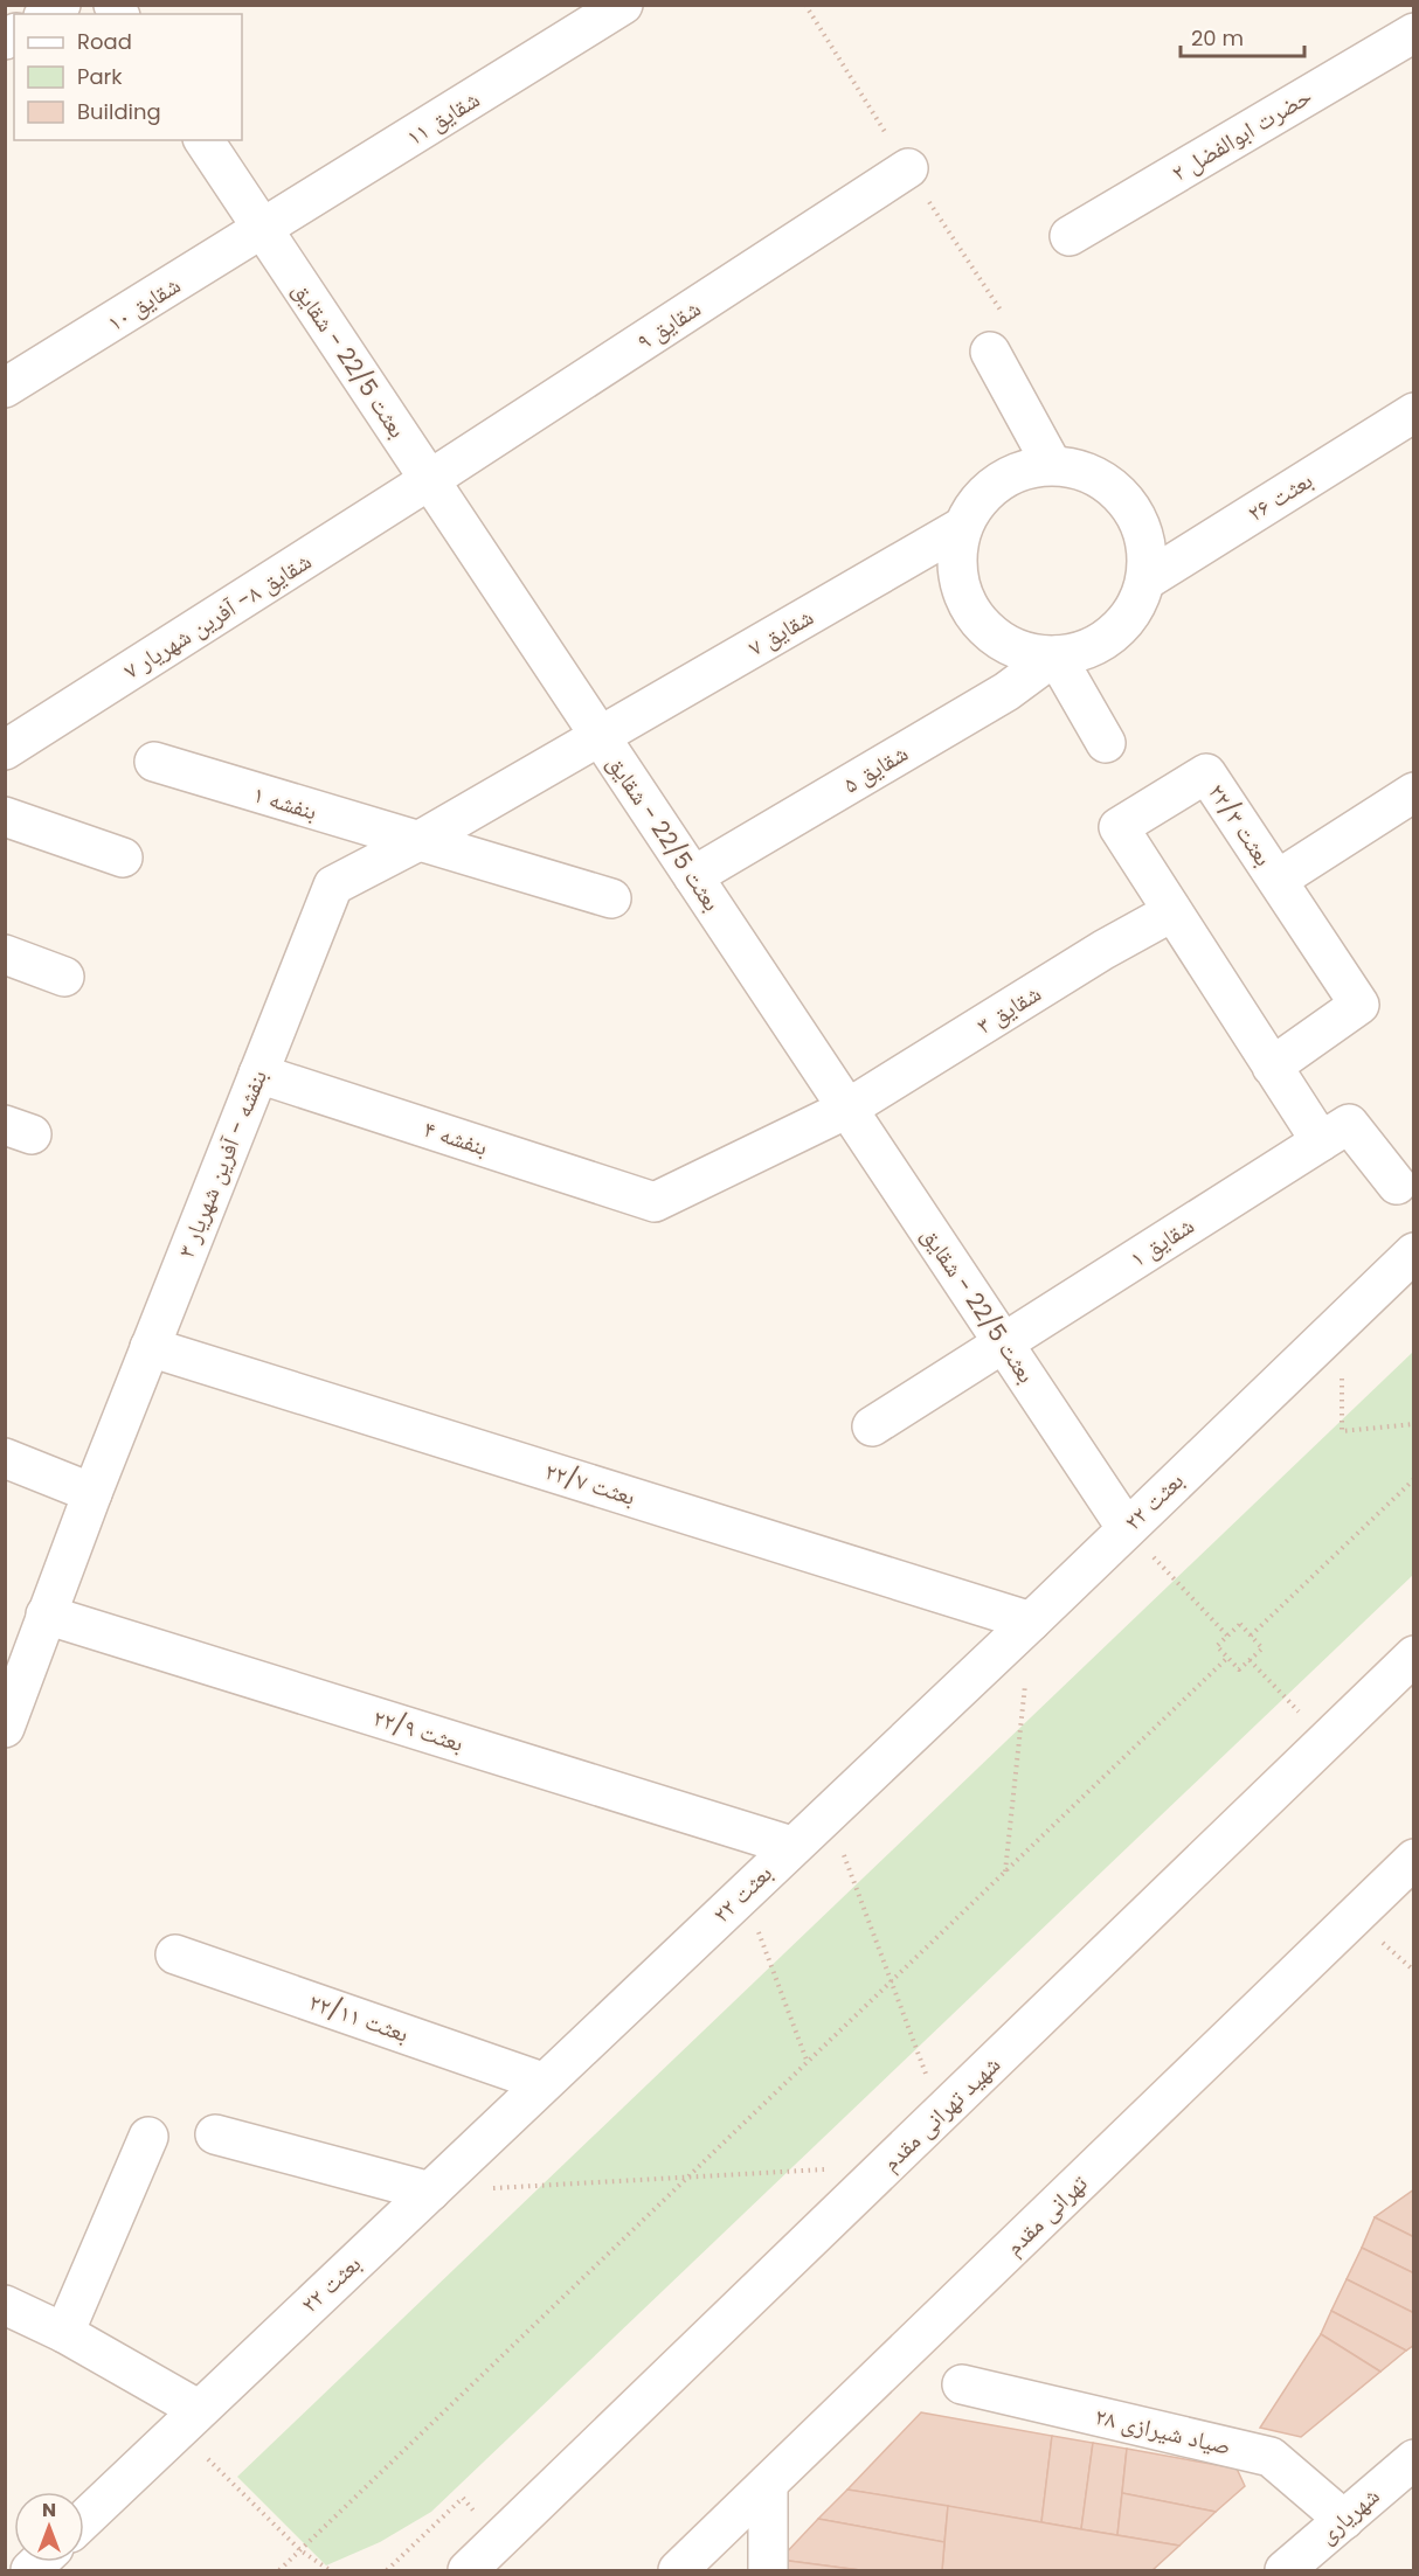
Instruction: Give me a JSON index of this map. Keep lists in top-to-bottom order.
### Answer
{
  "streets": {
    "street": [
      "شقایق ۱۱",
      "حضرت ابوالفضل ۲",
      "شقایق ۱۰",
      "شقایق ۹",
      "بعثت 22/5 - شقایق",
      "بعثت ۲۶",
      "شقایق ۸- آفرین شهریار ۷",
      "شقایق ۷",
      "شقایق ۵",
      "بنفشه ۱",
      "بعثت ۲۲/۳",
      "شقایق ۳",
      "بنفشه ۴",
      "بنفشه - آفرین شهریار ۳",
      "شقایق ۱",
      "بعثت ۲۲/۷",
      "بعثت ۲۲",
      "بعثت ۲۲/۹",
      "بعثت ۲۲/۱۱",
      "شهید تهرانی مقدم",
      "تهرانی مقدم",
      "صیاد شیرازی ۲۸",
      "شهریاری"
    ]
  },
  "crossings": [
    ["شقایق ۱۱", "شقایق ۱۰"],
    ["شقایق ۱۱", "بعثت 22/5 - شقایق"],
    ["شقایق ۱۰", "بعثت 22/5 - شقایق"],
    ["شقایق ۹", "بعثت 22/5 - شقایق"],
    ["شقایق ۹", "شقایق ۸- آفرین شهریار ۷"],
    ["بعثت 22/5 - شقایق", "شقایق ۸- آفرین شهریار ۷"],
    ["بعثت 22/5 - شقایق", "شقایق ۷"],
    ["بعثت 22/5 - شقایق", "شقایق ۵"],
    ["بعثت 22/5 - شقایق", "شقایق ۳"],
    ["بعثت 22/5 - شقایق", "بنفشه - آفرین شهریار ۳"],
    ["بعثت 22/5 - شقایق", "شقایق ۱"],
    ["بعثت 22/5 - شقایق", "بعثت ۲۲"],
    ["بعثت ۲۶", "شقایق ۷"],
    ["بعثت ۲۶", "شقایق ۵"],
    ["شقایق ۷", "شقایق ۵"],
    ["شقایق ۷", "بنفشه - آفرین شهریار ۳"],
    ["بنفشه ۱", "بنفشه - آفرین شهریار ۳"],
    ["بعثت ۲۲/۳", "شقایق ۳"],
    ["شقایق ۳", "بنفشه ۴"],
    ["بنفشه ۴", "بنفشه - آفرین شهریار ۳"],
    ["بنفشه - آفرین شهریار ۳", "بعثت ۲۲/۷"],
    ["بنفشه - آفرین شهریار ۳", "بعثت ۲۲/۹"],
    ["بعثت ۲۲/۷", "بعثت ۲۲"],
    ["بعثت ۲۲", "بعثت ۲۲/۹"],
    ["بعثت ۲۲", "بعثت ۲۲/۱۱"],
    ["صیاد شیرازی ۲۸", "شهریاری"]
  ],
  "legend": ["Road", "Park", "Building"],
  "scale_bar": "20 m",
  "north": "top"
}
